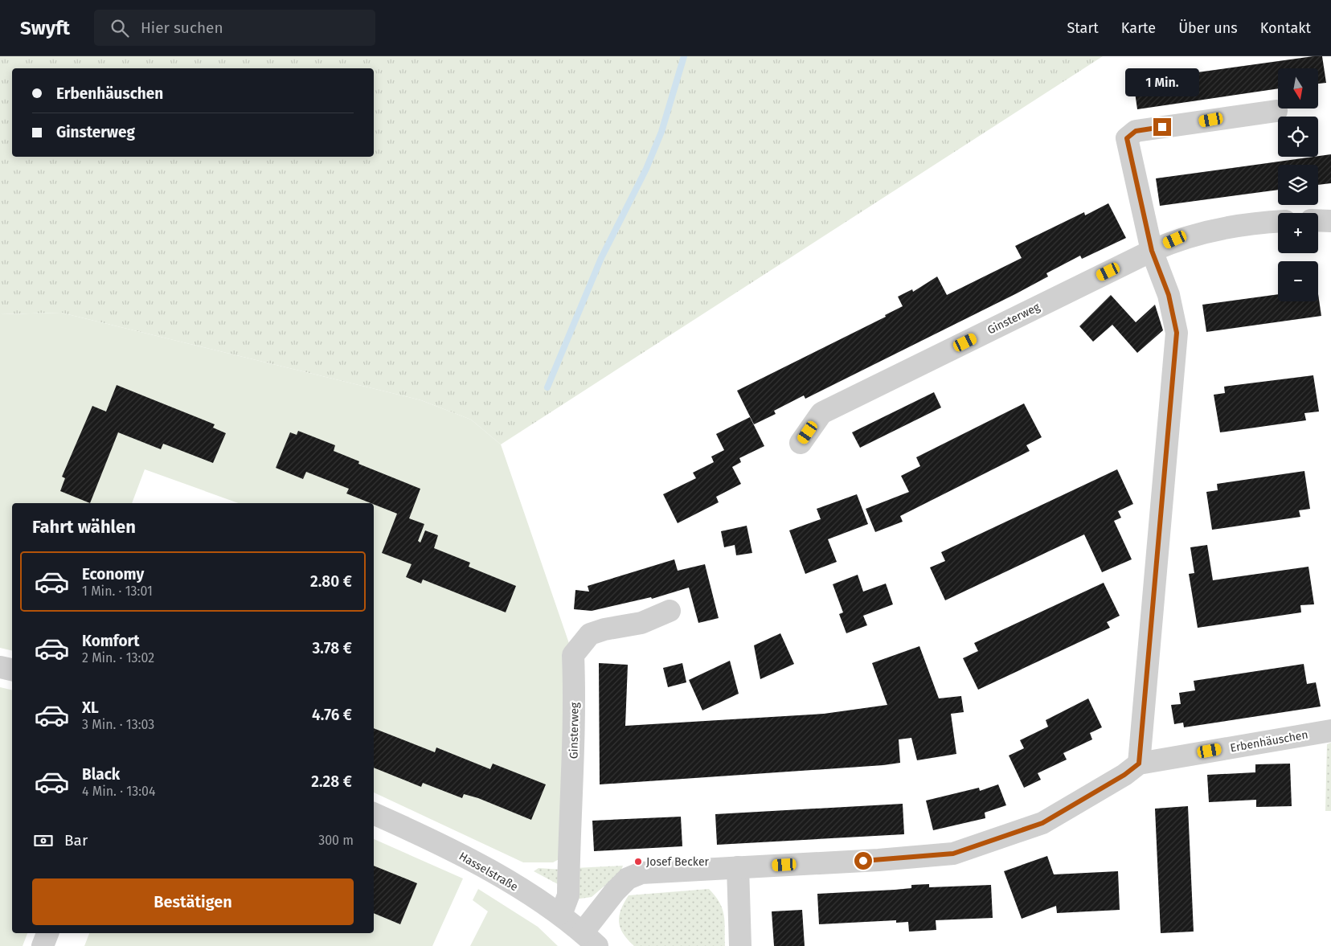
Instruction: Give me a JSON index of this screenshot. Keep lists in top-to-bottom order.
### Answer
{
  "streets": {
    "street": ["Ginsterweg", "Erbenhäuschen", "Hasselstraße"]
  },
  "crossings": [
    ["Ginsterweg", "Hasselstraße"],
    ["Erbenhäuschen", "Hasselstraße"]
  ],
  "places": ["Josef Becker"],
  "north": "bottom",
  "page": {
    "header": "Swyft",
    "search": "Hier suchen",
    "nav": [
      "Start",
      "Karte",
      "Über uns",
      "Kontakt"
    ],
    "map_buttons": ["+", "−"],
    "bubble": "1 Min.",
    "banner": ["Erbenhäuschen", "Ginsterweg"],
    "heading": "Fahrt wählen",
    "list": [
      {
        "name": "Economy",
        "note": "1 Min. · 13:01",
        "value": "2.80 €"
      },
      {
        "name": "Komfort",
        "note": "2 Min. · 13:02",
        "value": "3.78 €"
      },
      {
        "name": "XL",
        "note": "3 Min. · 13:03",
        "value": "4.76 €"
      },
      {
        "name": "Black",
        "note": "4 Min. · 13:04",
        "value": "2.28 €"
      }
    ],
    "pay": ["Bar", "300 m"],
    "buttons": "Bestätigen"
  }
}
